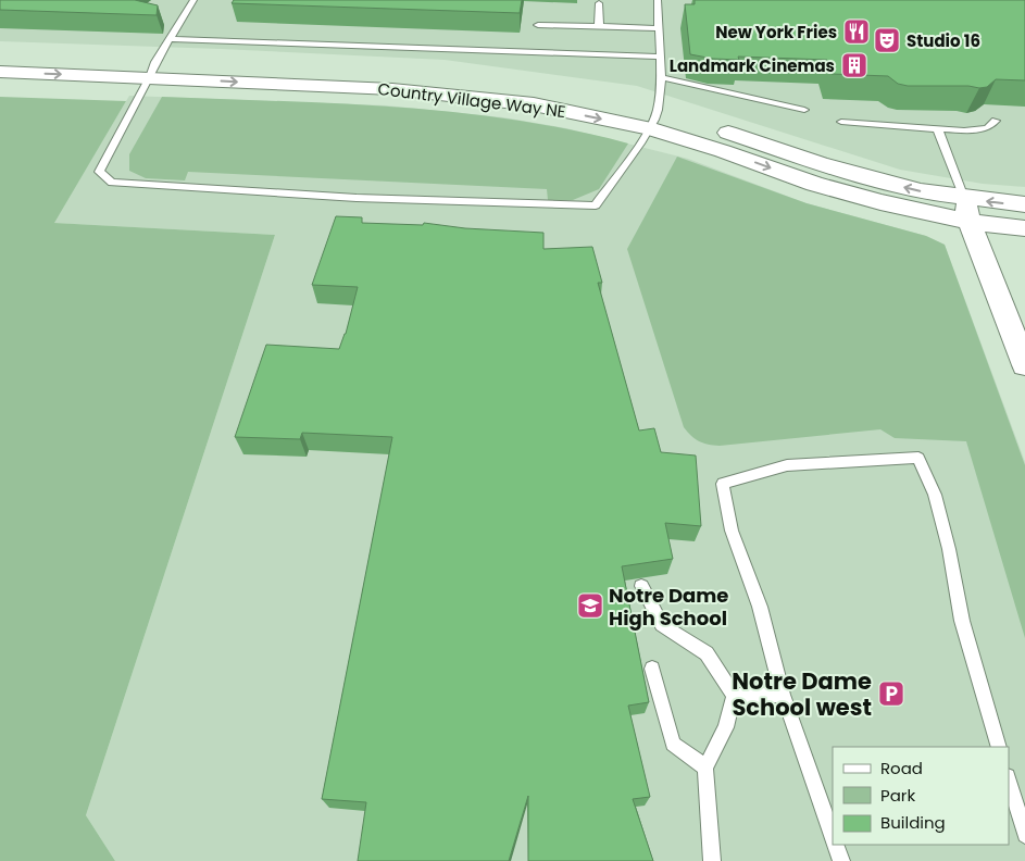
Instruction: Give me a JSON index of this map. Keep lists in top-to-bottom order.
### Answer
{
  "streets": {
    "street": ["Country Village Way NE"]
  },
  "places": {
    "restaurant": ["New York Fries"],
    "theatre": ["Studio 16"],
    "building": ["Landmark Cinemas"],
    "school or university": ["Notre Dame High School"],
    "parking": ["Notre Dame School west"]
  },
  "legend": ["Road", "Park", "Building"]
}
